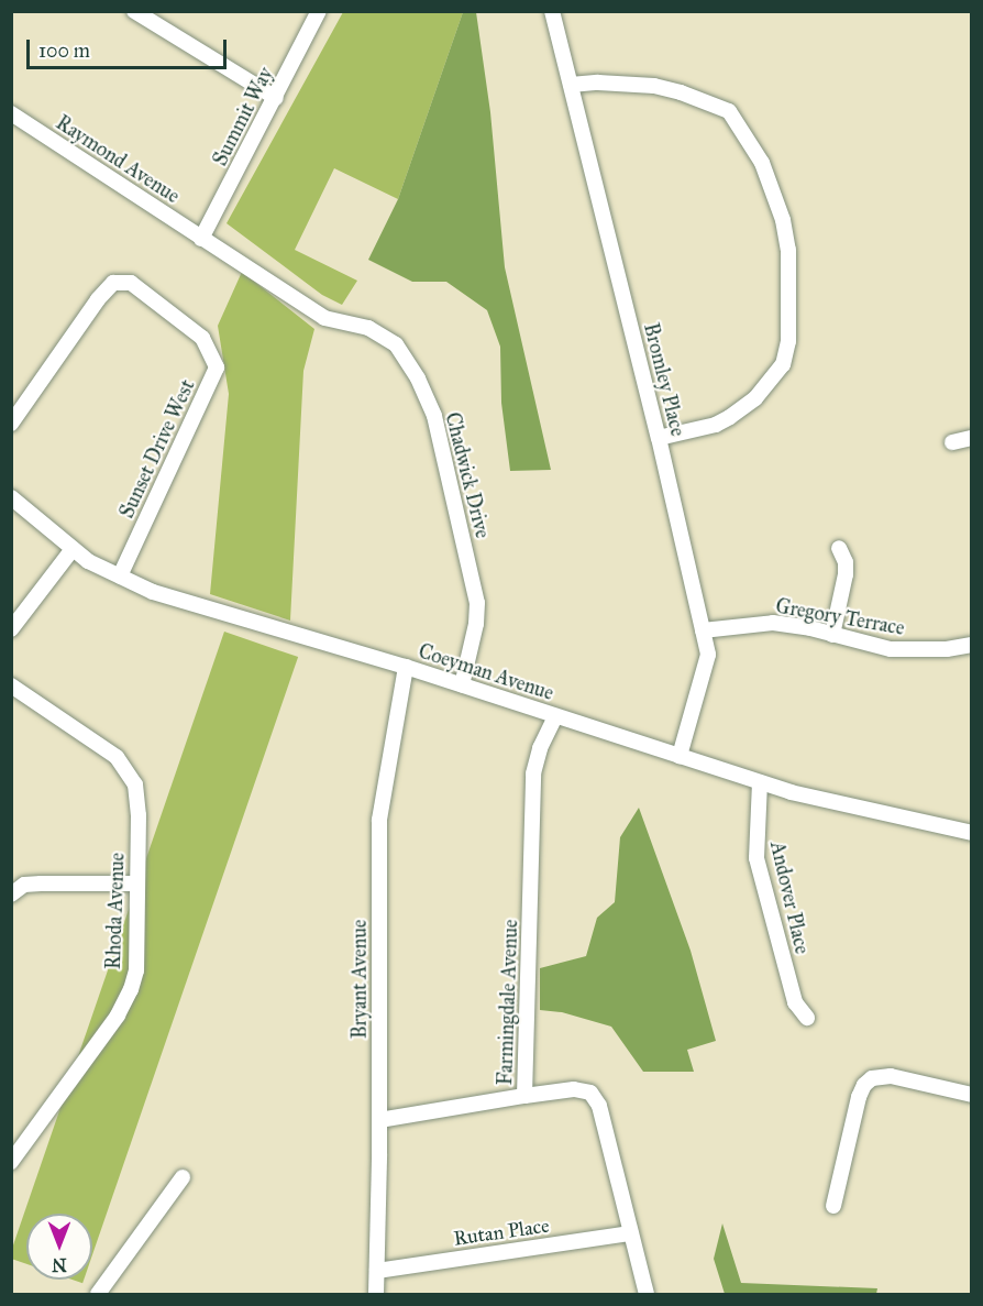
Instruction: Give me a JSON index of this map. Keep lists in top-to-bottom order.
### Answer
{
  "streets": {
    "street": [
      "Summit Way",
      "Raymond Avenue",
      "Bromley Place",
      "Sunset Drive West",
      "Chadwick Drive",
      "Gregory Terrace",
      "Coeyman Avenue",
      "Andover Place",
      "Rhoda Avenue",
      "Bryant Avenue",
      "Farmingdale Avenue",
      "Rutan Place"
    ]
  },
  "crossings": [
    ["Summit Way", "Raymond Avenue"],
    ["Summit Way", "Chadwick Drive"],
    ["Raymond Avenue", "Chadwick Drive"],
    ["Bromley Place", "Gregory Terrace"],
    ["Bromley Place", "Coeyman Avenue"],
    ["Sunset Drive West", "Coeyman Avenue"],
    ["Chadwick Drive", "Coeyman Avenue"],
    ["Coeyman Avenue", "Andover Place"],
    ["Coeyman Avenue", "Bryant Avenue"],
    ["Coeyman Avenue", "Farmingdale Avenue"],
    ["Bryant Avenue", "Rutan Place"],
    ["Farmingdale Avenue", "Rutan Place"]
  ],
  "scale_bar": "100 m",
  "north": "bottom"
}
